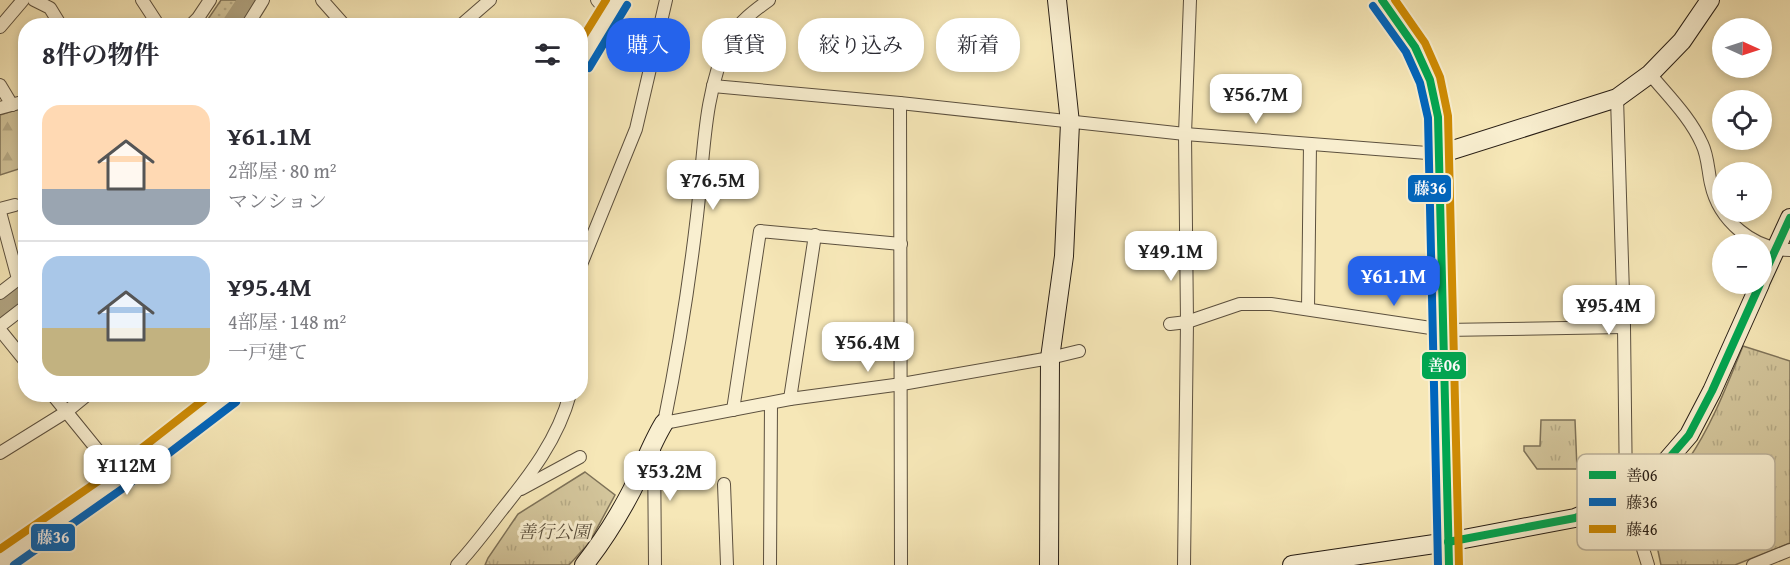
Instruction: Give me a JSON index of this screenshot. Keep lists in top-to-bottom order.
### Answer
{
  "parks": ["善行公園"],
  "lines": ["transit line 善06", "transit line 藤46", "transit line 藤36"],
  "legend": ["善06", "藤36", "藤46"],
  "north": "right",
  "page": {
    "map_buttons": ["+", "−"],
    "chip": [
      "購入",
      "賃貸",
      "絞り込み",
      "新着"
    ],
    "heading": "8件の物件",
    "price": [
      "¥56.7M",
      "¥76.5M",
      "¥49.1M",
      "¥61.1M",
      "¥95.4M",
      "¥56.4M",
      "¥112M",
      "¥53.2M"
    ],
    "list": [
      {
        "name": "¥61.1M",
        "note": "2部屋 · 80 m² · マンション"
      },
      {
        "name": "¥95.4M",
        "note": "4部屋 · 148 m² · 一戸建て"
      }
    ]
  }
}
